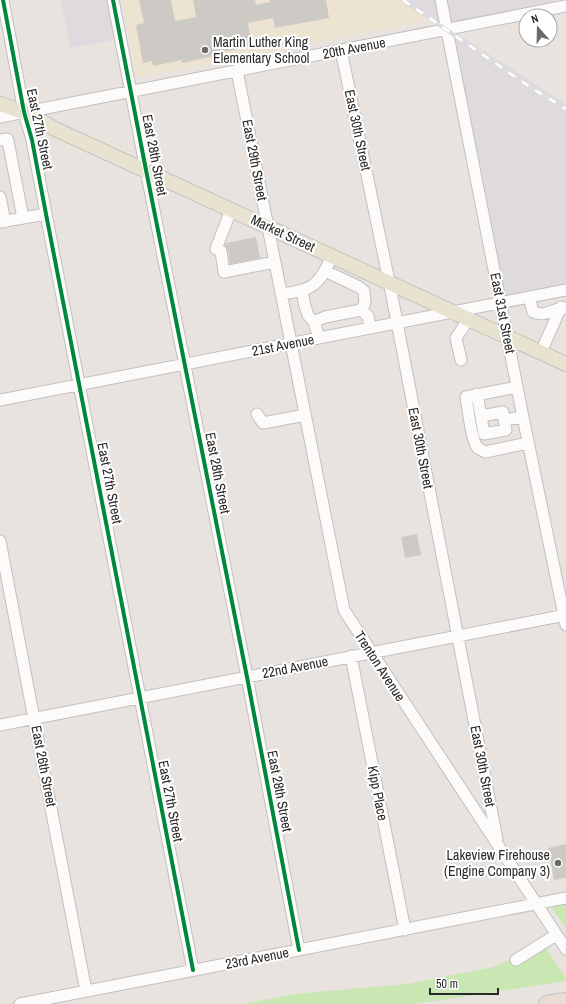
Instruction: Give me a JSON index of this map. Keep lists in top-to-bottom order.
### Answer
{
  "streets": {
    "main road": ["Market Street"],
    "street": [
      "20th Avenue",
      "East 27th Street",
      "East 30th Street",
      "East 28th Street",
      "East 29th Street",
      "East 31st Street",
      "21st Avenue",
      "Trenton Avenue",
      "22nd Avenue",
      "East 26th Street",
      "Kipp Place",
      "23rd Avenue"
    ]
  },
  "crossings": [
    ["20th Avenue", "East 27th Street"],
    ["20th Avenue", "East 30th Street"],
    ["20th Avenue", "East 28th Street"],
    ["20th Avenue", "East 29th Street"],
    ["20th Avenue", "Market Street"],
    ["20th Avenue", "East 31st Street"],
    ["East 27th Street", "Market Street"],
    ["East 27th Street", "21st Avenue"],
    ["East 27th Street", "22nd Avenue"],
    ["East 27th Street", "23rd Avenue"],
    ["East 30th Street", "Market Street"],
    ["East 30th Street", "21st Avenue"],
    ["East 30th Street", "Trenton Avenue"],
    ["East 30th Street", "22nd Avenue"],
    ["East 28th Street", "Market Street"],
    ["East 28th Street", "21st Avenue"],
    ["East 28th Street", "22nd Avenue"],
    ["East 28th Street", "23rd Avenue"],
    ["East 29th Street", "Market Street"],
    ["East 29th Street", "21st Avenue"],
    ["East 29th Street", "Trenton Avenue"],
    ["Market Street", "East 31st Street"],
    ["Market Street", "21st Avenue"],
    ["East 31st Street", "21st Avenue"],
    ["East 31st Street", "22nd Avenue"],
    ["21st Avenue", "Trenton Avenue"],
    ["Trenton Avenue", "22nd Avenue"],
    ["Trenton Avenue", "23rd Avenue"],
    ["22nd Avenue", "East 26th Street"],
    ["22nd Avenue", "Kipp Place"],
    ["East 26th Street", "23rd Avenue"],
    ["Kipp Place", "23rd Avenue"]
  ],
  "places": ["Martin Luther King Elementary School", "Lakeview Firehouse (Engine Company 3)"],
  "scale_bar": "50 m",
  "north": "top"
}
